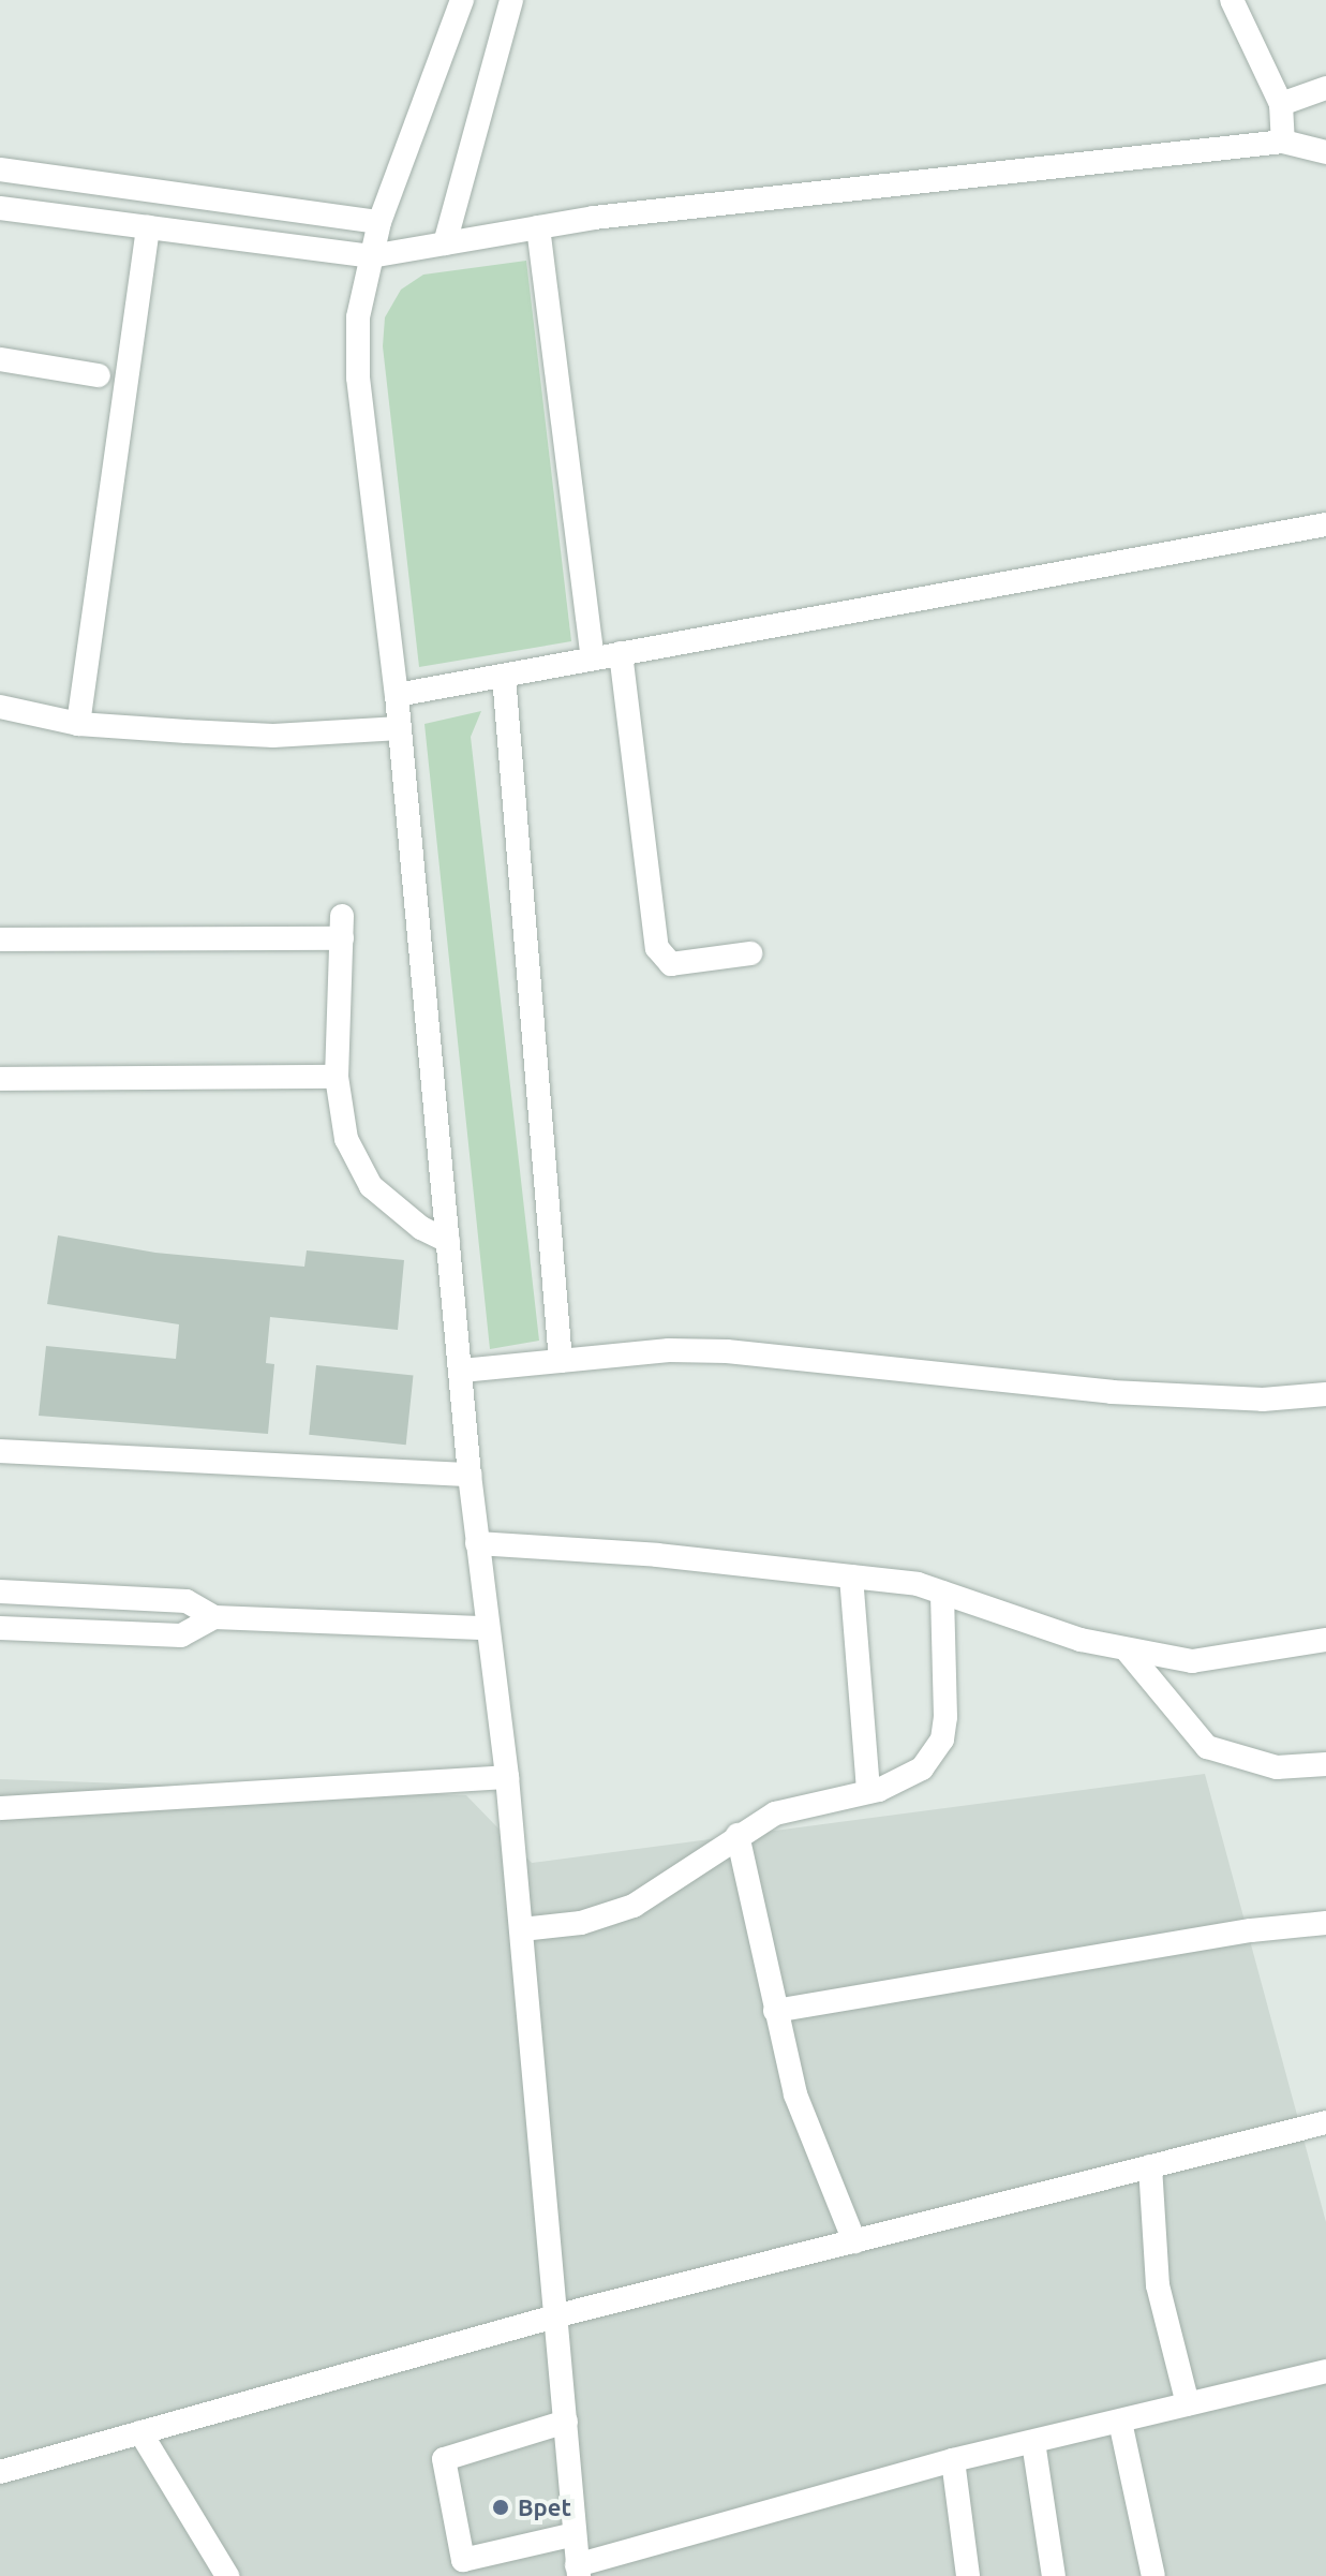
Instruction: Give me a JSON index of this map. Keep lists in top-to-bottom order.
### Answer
{
  "places": ["Bpet"]
}
